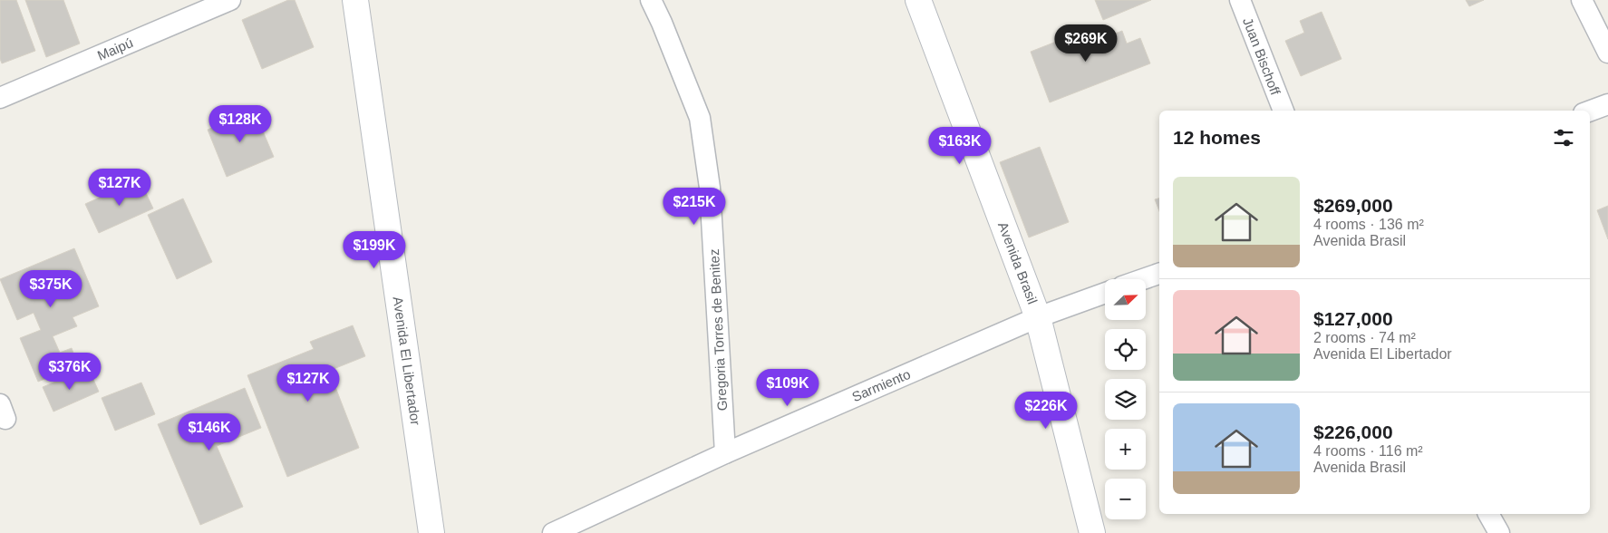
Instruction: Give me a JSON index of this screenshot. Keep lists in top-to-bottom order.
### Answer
{
  "streets": {
    "main road": ["Avenida Brasil", "Avenida El Libertador"],
    "street": [
      "Maipú",
      "Juan Bischoff",
      "Gregoria Torres de Benitez",
      "Sarmiento"
    ]
  },
  "crossings": [
    ["Avenida Brasil", "Sarmiento"],
    ["Gregoria Torres de Benitez", "Sarmiento"]
  ],
  "north": "top right",
  "page": {
    "price": [
      "$269K",
      "$128K",
      "$163K",
      "$127K",
      "$215K",
      "$199K",
      "$375K",
      "$376K",
      "$127K",
      "$109K",
      "$226K",
      "$146K"
    ],
    "heading": "12 homes",
    "list": [
      {
        "name": "$269,000",
        "note": "4 rooms · 136 m² · Avenida Brasil"
      },
      {
        "name": "$127,000",
        "note": "2 rooms · 74 m² · Avenida El Libertador"
      },
      {
        "name": "$226,000",
        "note": "4 rooms · 116 m² · Avenida Brasil"
      }
    ],
    "map_buttons": ["+", "−"]
  }
}
